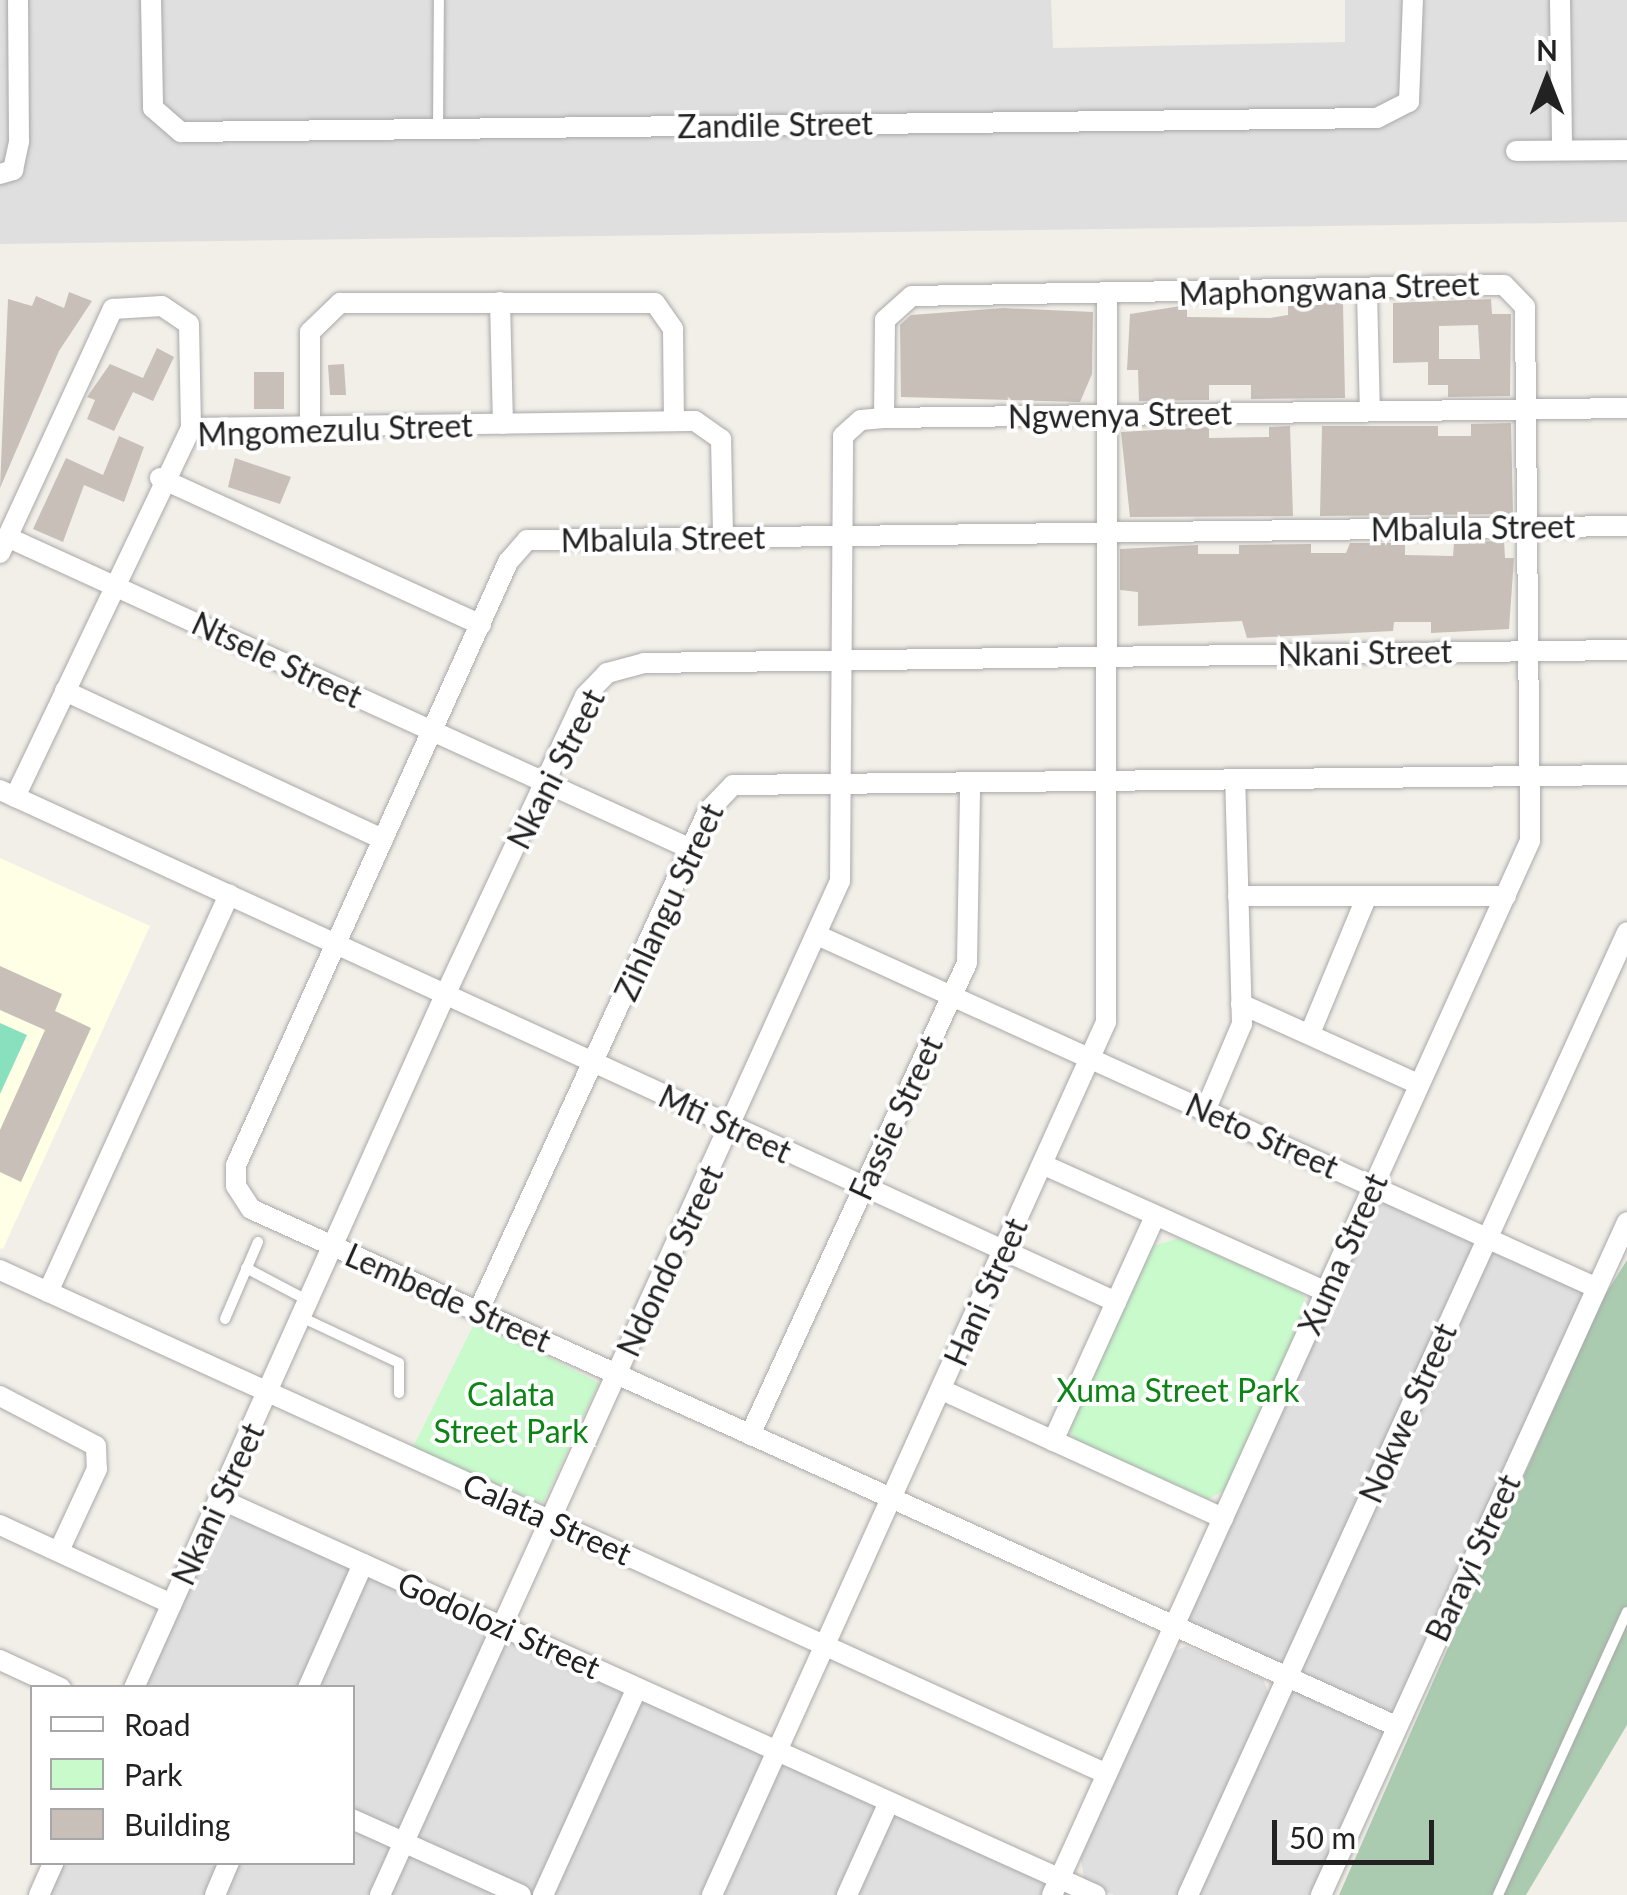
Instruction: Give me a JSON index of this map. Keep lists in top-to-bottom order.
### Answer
{
  "streets": {
    "street": [
      "Zandile Street",
      "Maphongwana Street",
      "Ngwenya Street",
      "Mngomezulu Street",
      "Mbalula Street",
      "Nkani Street",
      "Ntsele Street",
      "Zihlangu Street",
      "Fassie Street",
      "Mti Street",
      "Neto Street",
      "Xuma Street",
      "Ndondo Street",
      "Hani Street",
      "Lembede Street",
      "Nokwe Street",
      "Calata Street",
      "Barayi Street",
      "Godolozi Street"
    ]
  },
  "crossings": [
    ["Maphongwana Street", "Ngwenya Street"],
    ["Maphongwana Street", "Mbalula Street"],
    ["Maphongwana Street", "Nkani Street"],
    ["Maphongwana Street", "Xuma Street"],
    ["Maphongwana Street", "Hani Street"],
    ["Ngwenya Street", "Mbalula Street"],
    ["Ngwenya Street", "Nkani Street"],
    ["Ngwenya Street", "Ndondo Street"],
    ["Ngwenya Street", "Hani Street"],
    ["Mngomezulu Street", "Mbalula Street"],
    ["Mngomezulu Street", "Ntsele Street"],
    ["Mngomezulu Street", "Mti Street"],
    ["Mbalula Street", "Nkani Street"],
    ["Mbalula Street", "Ntsele Street"],
    ["Mbalula Street", "Mti Street"],
    ["Mbalula Street", "Hani Street"],
    ["Mbalula Street", "Lembede Street"],
    ["Nkani Street", "Ntsele Street"],
    ["Nkani Street", "Mti Street"],
    ["Nkani Street", "Xuma Street"],
    ["Nkani Street", "Ndondo Street"],
    ["Nkani Street", "Hani Street"],
    ["Nkani Street", "Lembede Street"],
    ["Nkani Street", "Calata Street"],
    ["Nkani Street", "Godolozi Street"],
    ["Ntsele Street", "Zihlangu Street"],
    ["Zihlangu Street", "Fassie Street"],
    ["Zihlangu Street", "Mti Street"],
    ["Zihlangu Street", "Xuma Street"],
    ["Zihlangu Street", "Ndondo Street"],
    ["Zihlangu Street", "Hani Street"],
    ["Zihlangu Street", "Lembede Street"],
    ["Fassie Street", "Mti Street"],
    ["Fassie Street", "Neto Street"],
    ["Fassie Street", "Lembede Street"],
    ["Mti Street", "Ndondo Street"],
    ["Mti Street", "Hani Street"],
    ["Neto Street", "Xuma Street"],
    ["Neto Street", "Ndondo Street"],
    ["Neto Street", "Hani Street"],
    ["Neto Street", "Nokwe Street"],
    ["Neto Street", "Barayi Street"],
    ["Xuma Street", "Lembede Street"],
    ["Xuma Street", "Calata Street"],
    ["Ndondo Street", "Lembede Street"],
    ["Ndondo Street", "Calata Street"],
    ["Ndondo Street", "Godolozi Street"],
    ["Hani Street", "Lembede Street"],
    ["Hani Street", "Calata Street"],
    ["Hani Street", "Godolozi Street"],
    ["Lembede Street", "Nokwe Street"],
    ["Lembede Street", "Barayi Street"]
  ],
  "parks": ["Xuma Street Park", "Calata Street Park"],
  "legend": ["Road", "Park", "Building"],
  "scale_bar": "50 m",
  "north": "top"
}
